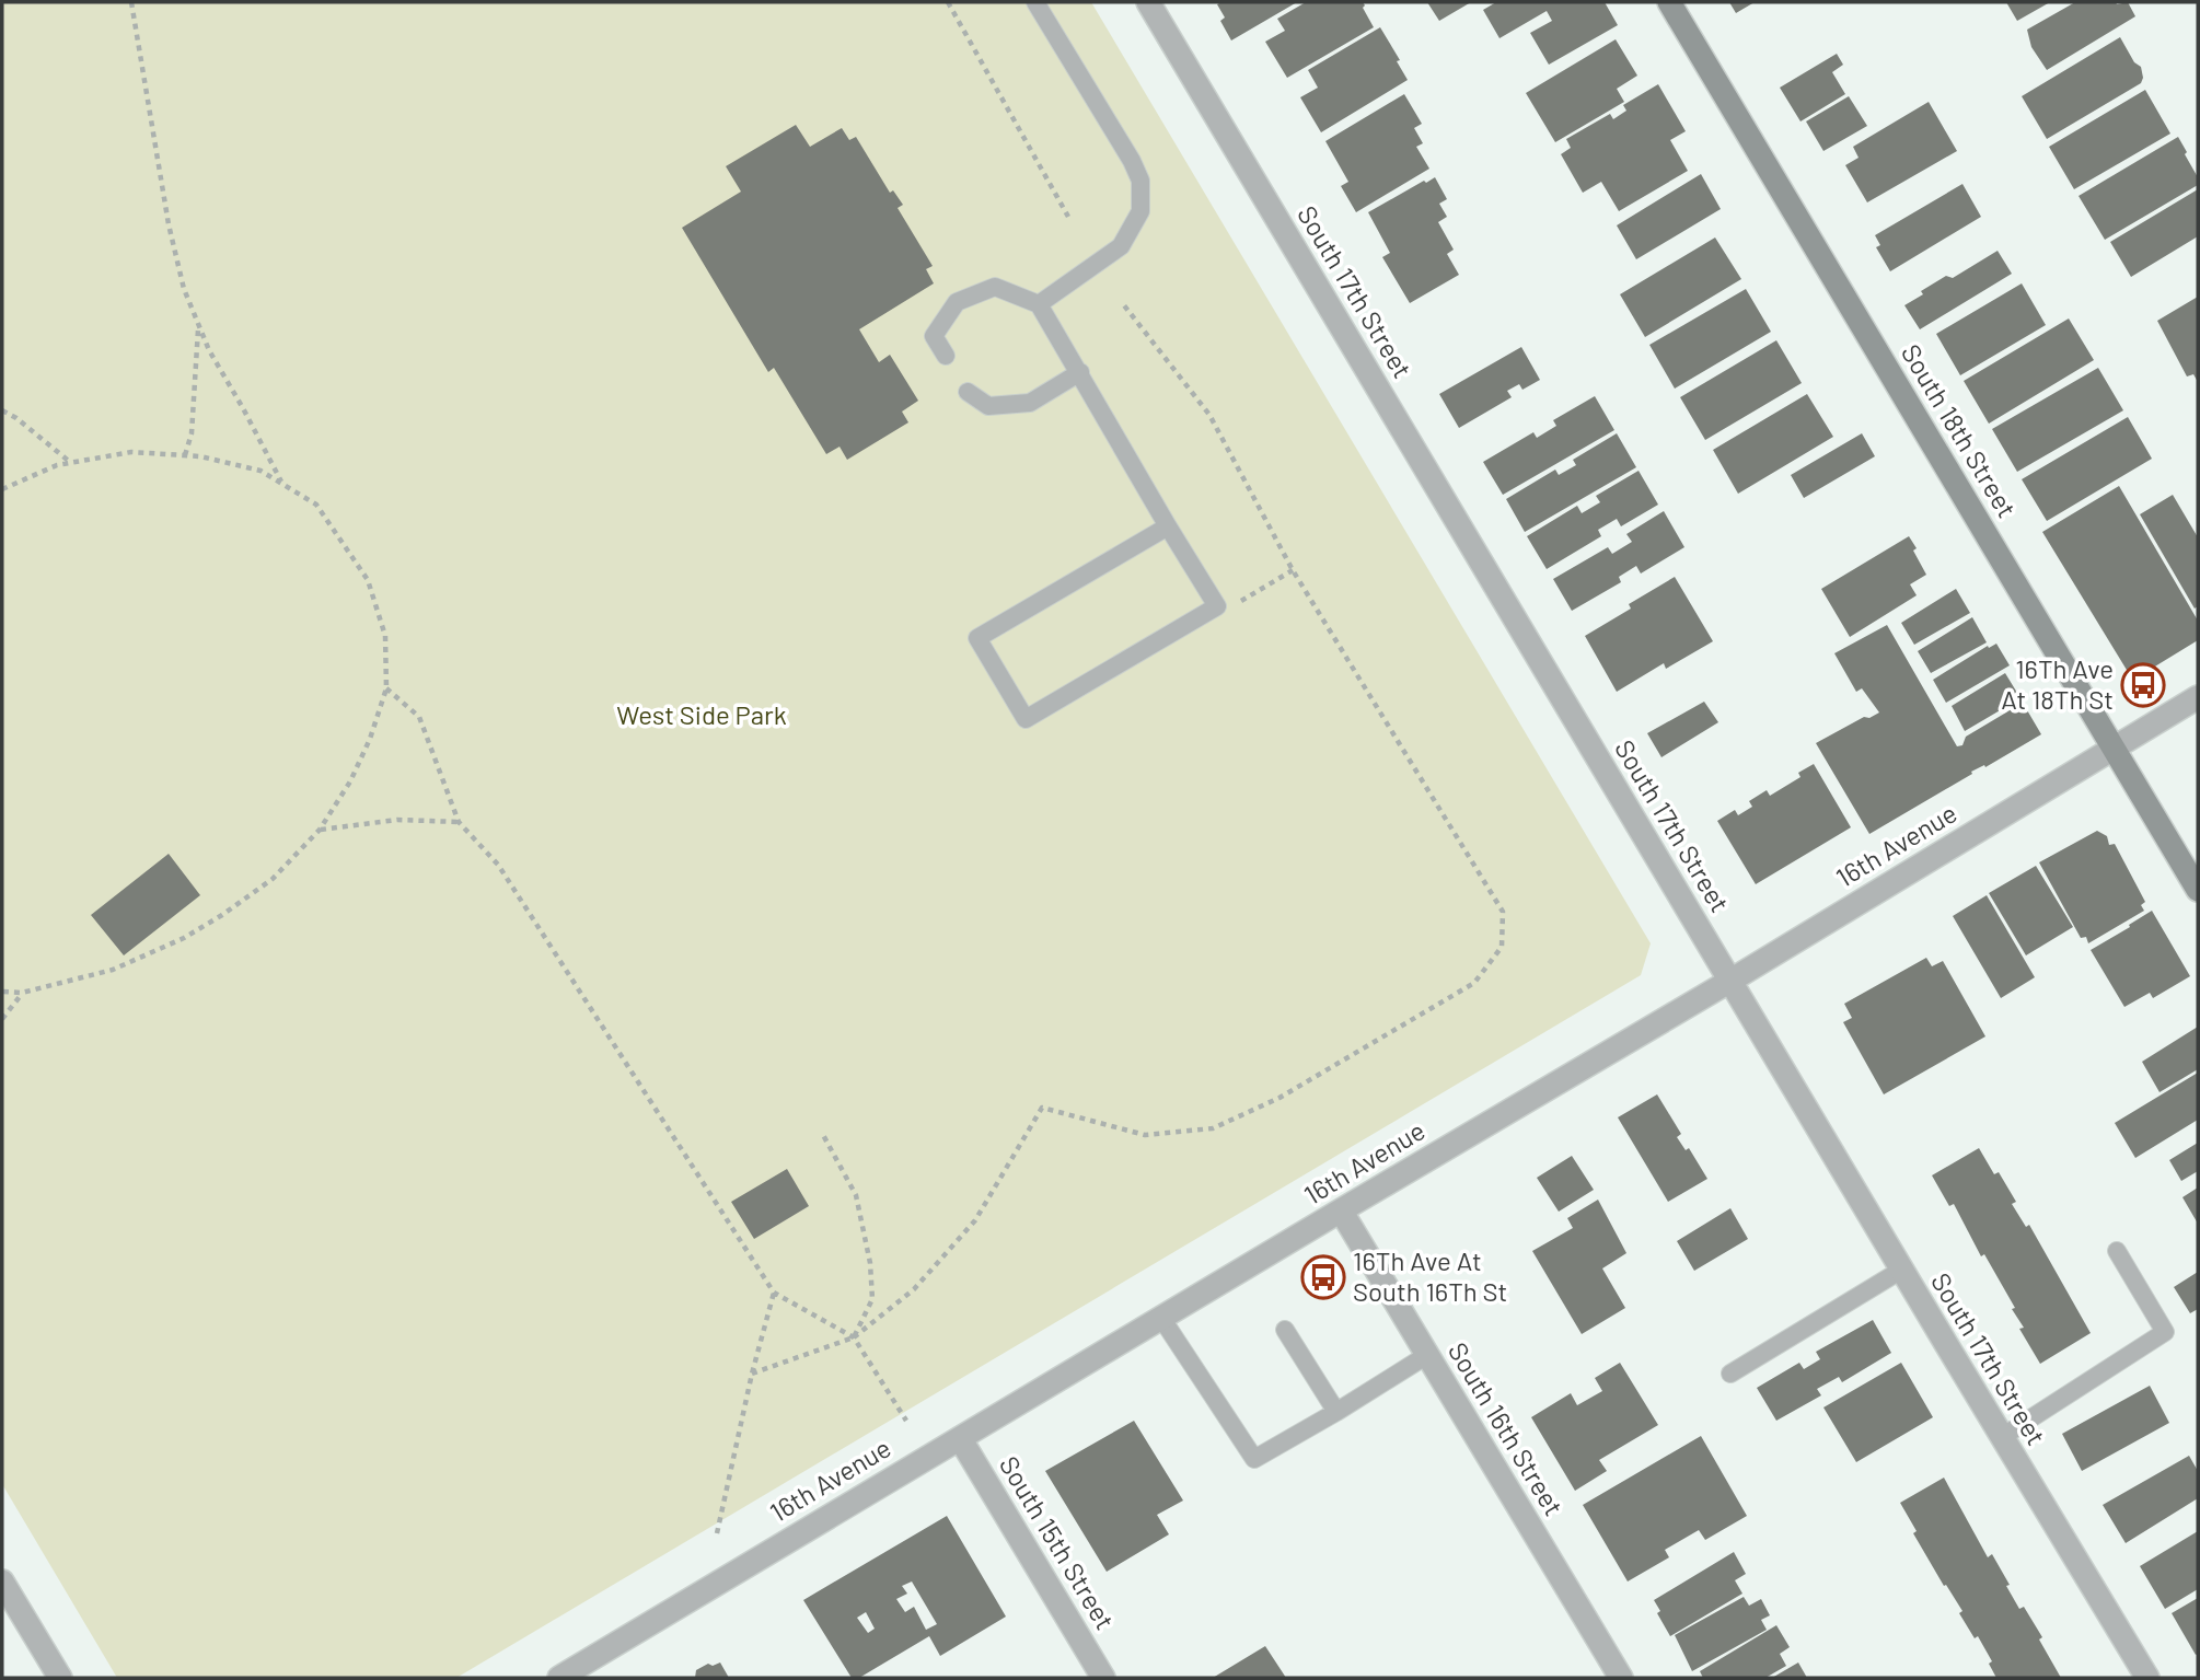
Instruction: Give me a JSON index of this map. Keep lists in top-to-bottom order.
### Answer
{
  "streets": {
    "street": [
      "South 17th Street",
      "South 18th Street",
      "16th Avenue",
      "South 16th Street",
      "South 15th Street"
    ]
  },
  "crossings": [
    ["South 17th Street", "16th Avenue"],
    ["South 18th Street", "16th Avenue"],
    ["16th Avenue", "South 16th Street"],
    ["16th Avenue", "South 15th Street"]
  ],
  "parks": ["West Side Park"],
  "places": {
    "bus stop": ["16Th Ave At 18Th St", "16Th Ave At South 16Th St"]
  }
}
